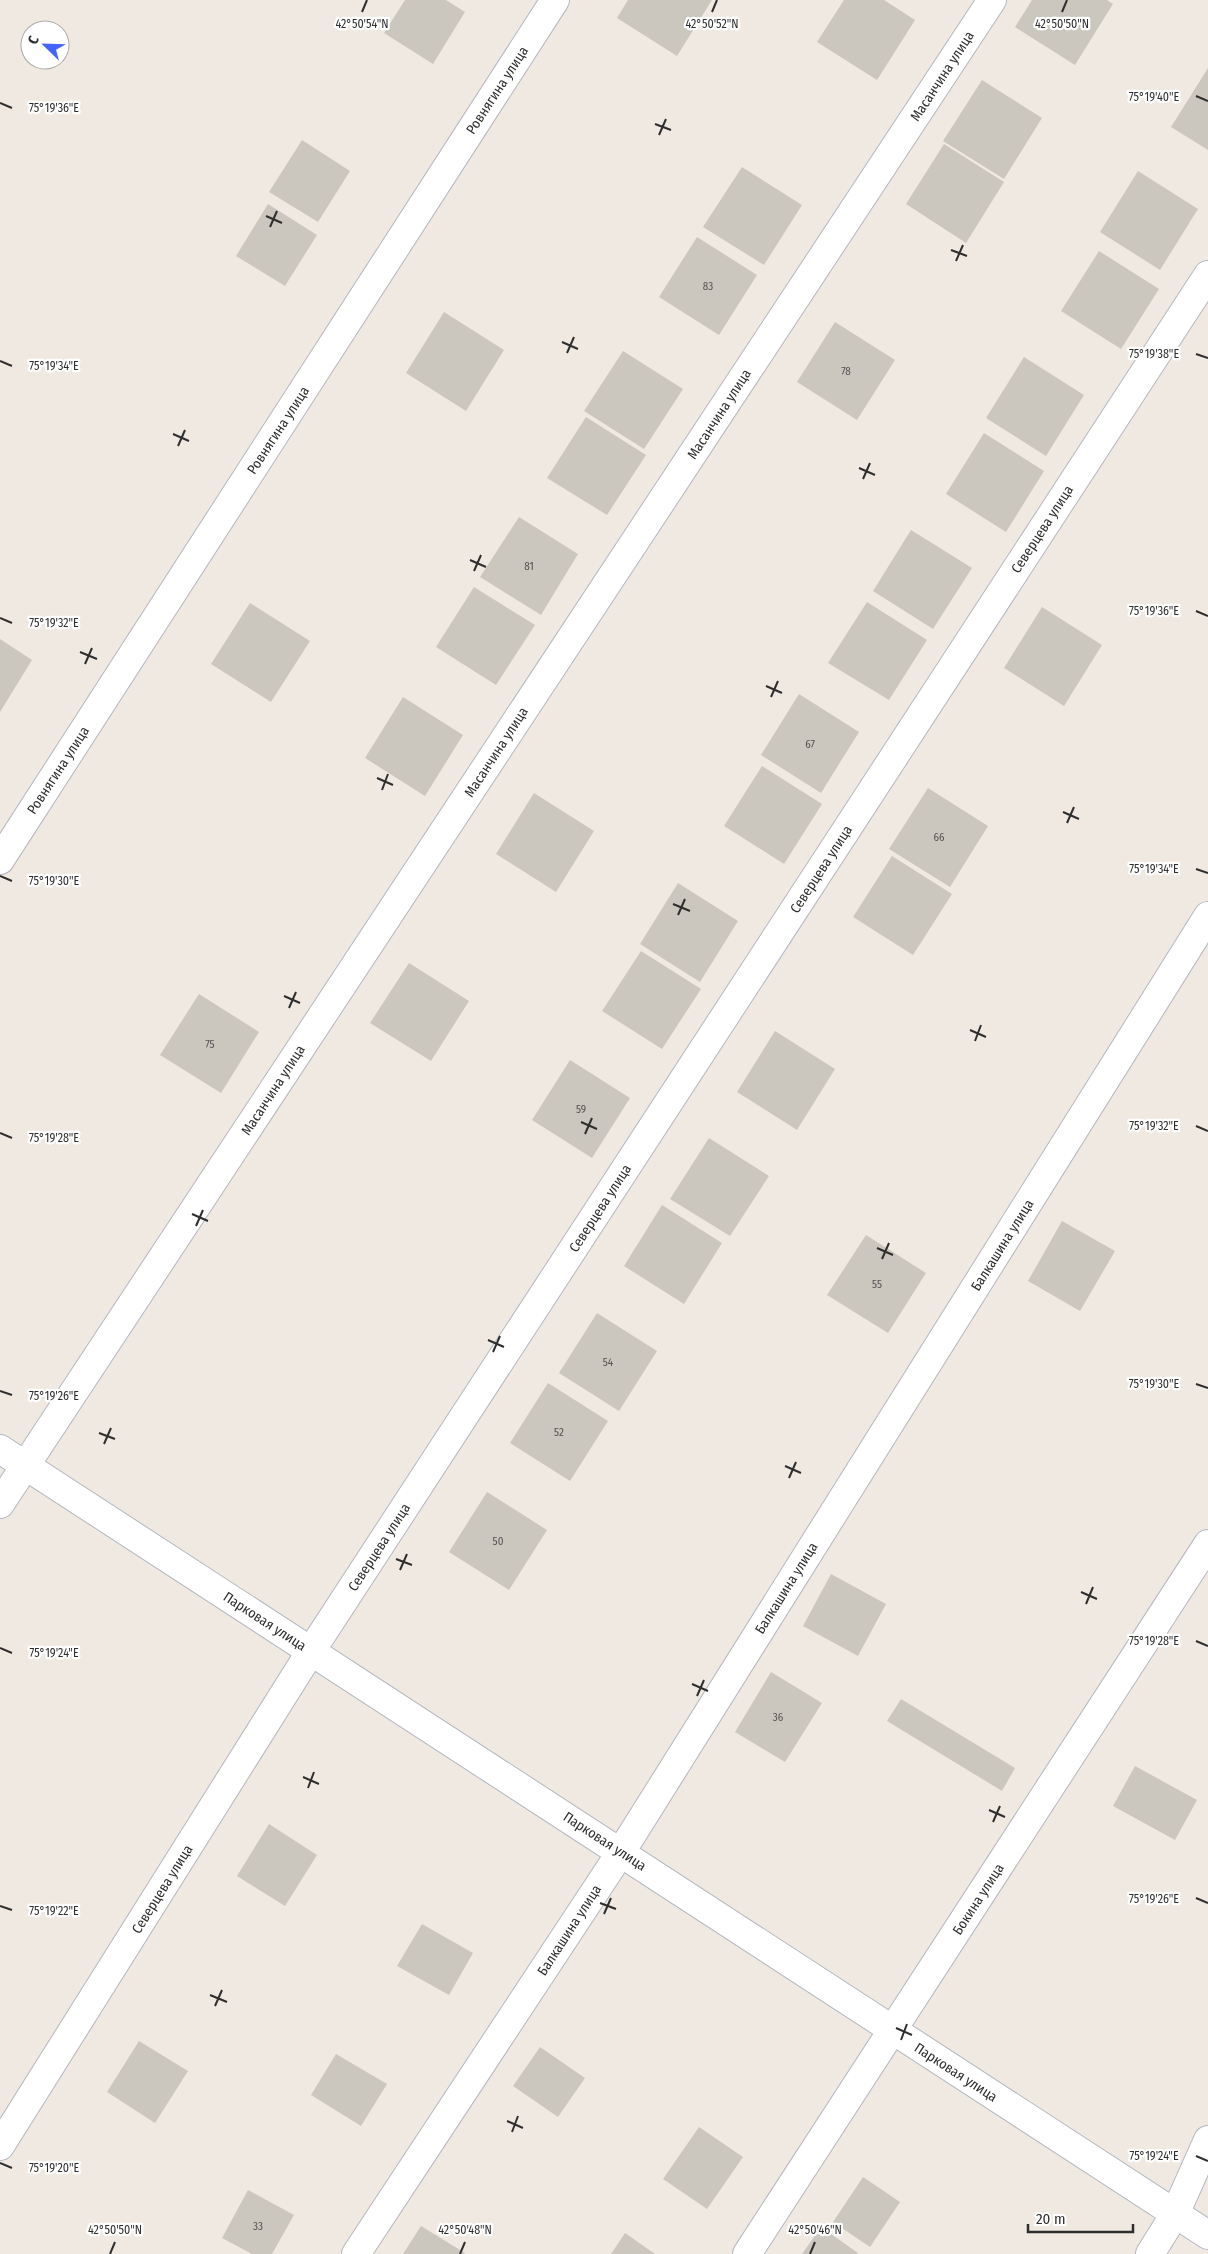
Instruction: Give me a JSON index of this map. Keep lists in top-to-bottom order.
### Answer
{
  "streets": {
    "street": [
      "Масанчина улица",
      "Ровнягина улица",
      "Северцева улица",
      "Балкашина улица",
      "Парковая улица",
      "Бокина улица"
    ]
  },
  "crossings": [
    ["Масанчина улица", "Парковая улица"],
    ["Северцева улица", "Парковая улица"],
    ["Балкашина улица", "Парковая улица"],
    ["Парковая улица", "Бокина улица"]
  ],
  "house_numbers": [
    "83",
    "78",
    "81",
    "67",
    "66",
    "75",
    "59",
    "55",
    "54",
    "52",
    "50",
    "36",
    "33"
  ],
  "scale_bar": "20 m",
  "north": "top left",
  "coordinates": [
    "42°50'54\"N",
    "42°50'52\"N",
    "42°50'50\"N",
    "75°19'40\"E",
    "75°19'36\"E",
    "75°19'38\"E",
    "75°19'34\"E",
    "75°19'32\"E",
    "75°19'30\"E",
    "75°19'28\"E",
    "75°19'26\"E",
    "75°19'24\"E",
    "75°19'22\"E",
    "75°19'20\"E",
    "42°50'48\"N",
    "42°50'46\"N"
  ]
}
